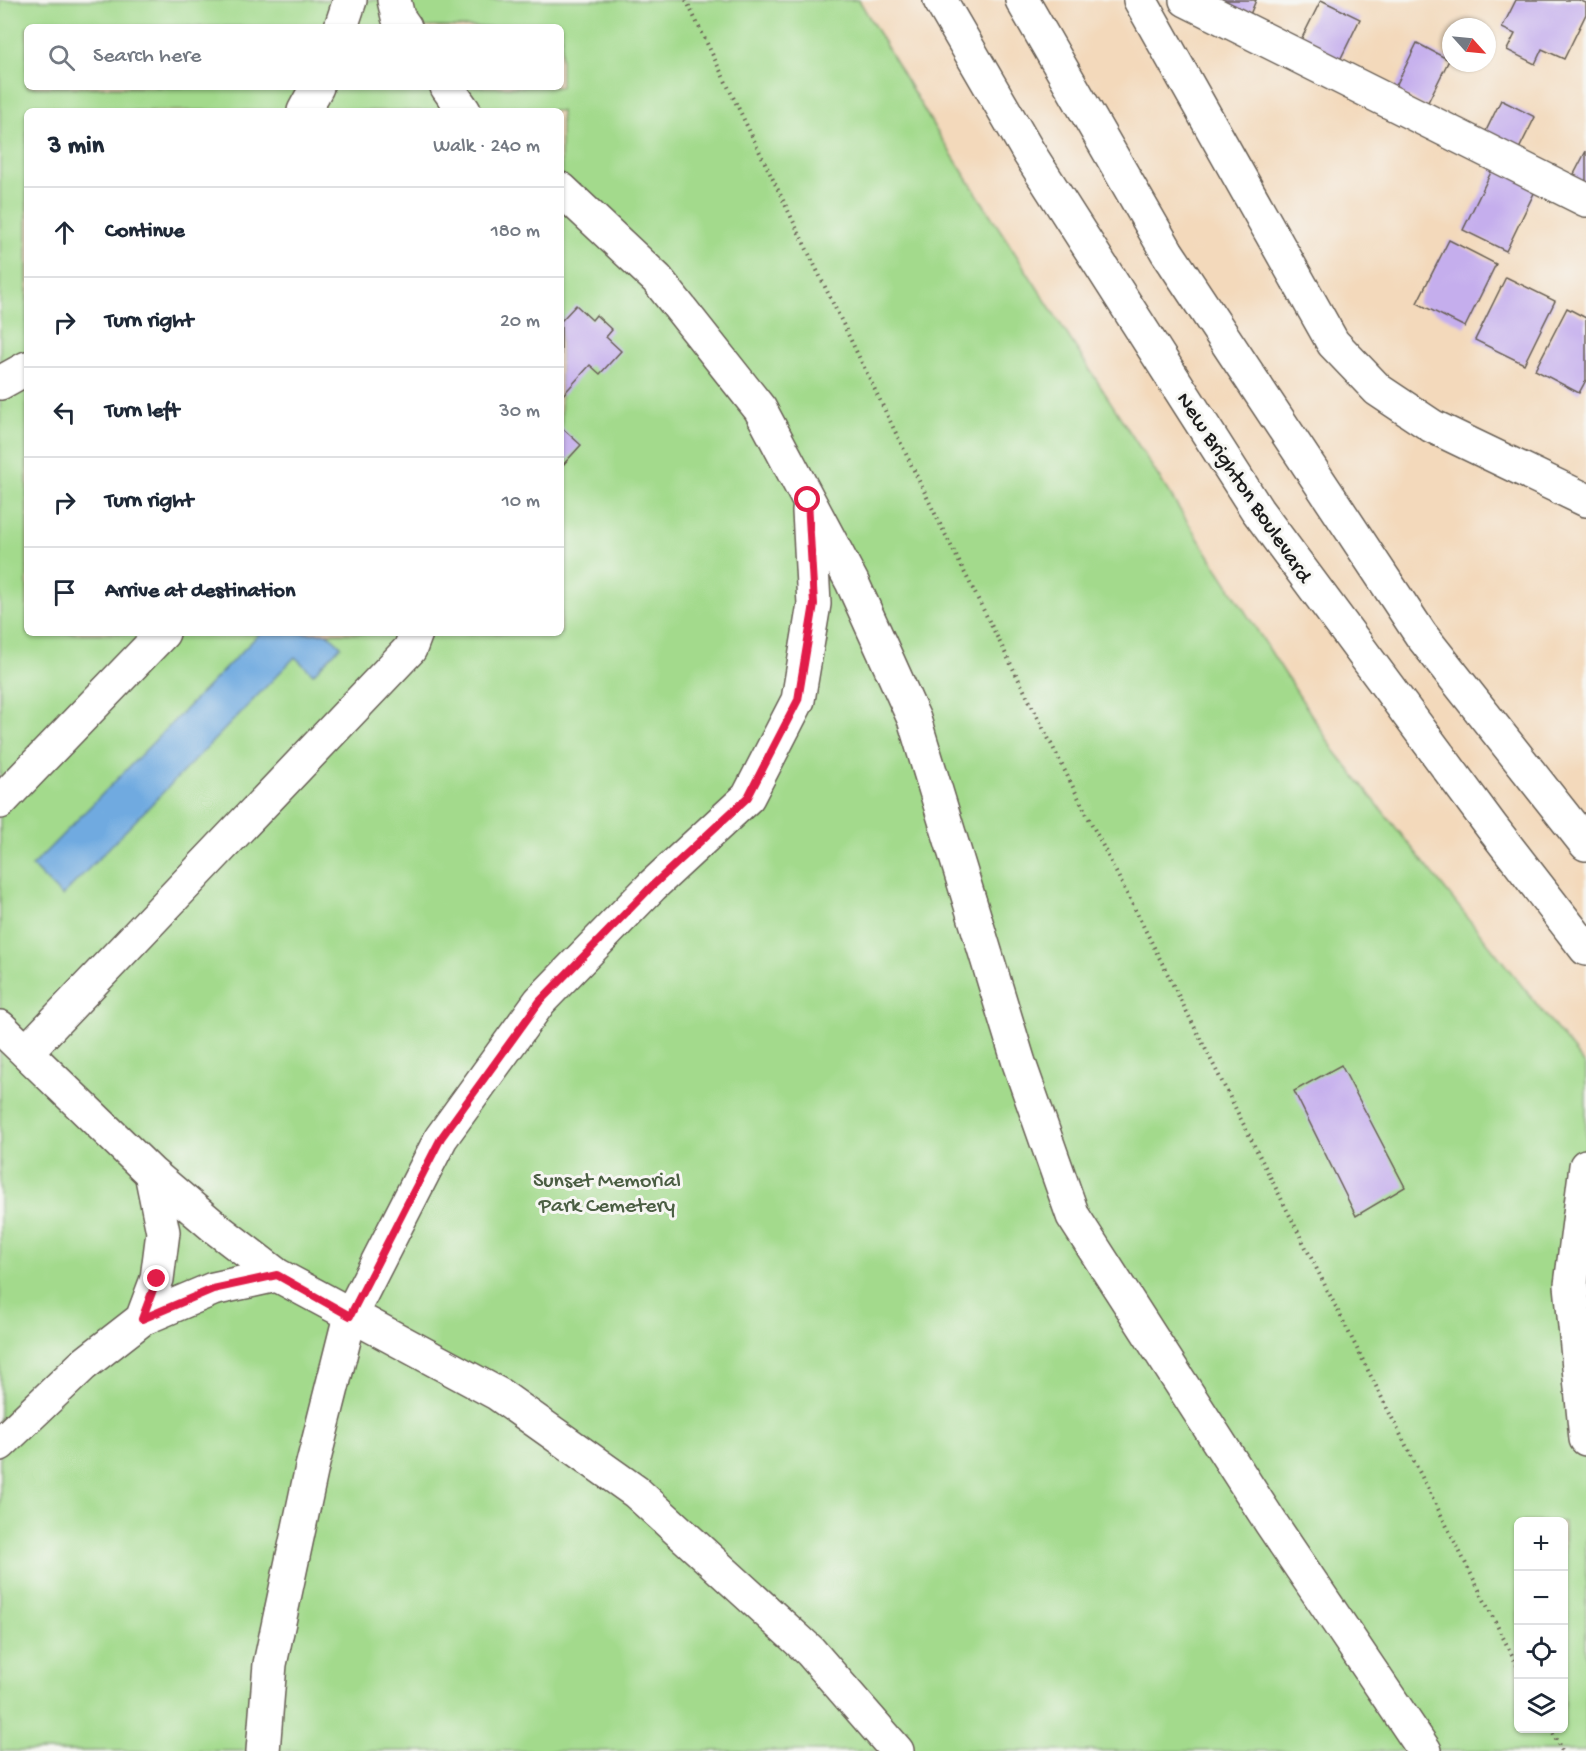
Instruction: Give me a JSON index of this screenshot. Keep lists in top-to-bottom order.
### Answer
{
  "streets": {
    "main road": ["New Brighton Boulevard"]
  },
  "parks": ["Sunset Memorial Park Cemetery"],
  "north": "bottom right",
  "page": {
    "search": "Search here",
    "heading": ["3 min", "Walk · 240 m"],
    "list": [
      ["Continue", "180 m"],
      ["Turn right", "20 m"],
      ["Turn left", "30 m"],
      ["Turn right", "10 m"],
      "Arrive at destination"
    ],
    "map_buttons": ["+", "−"]
  }
}
